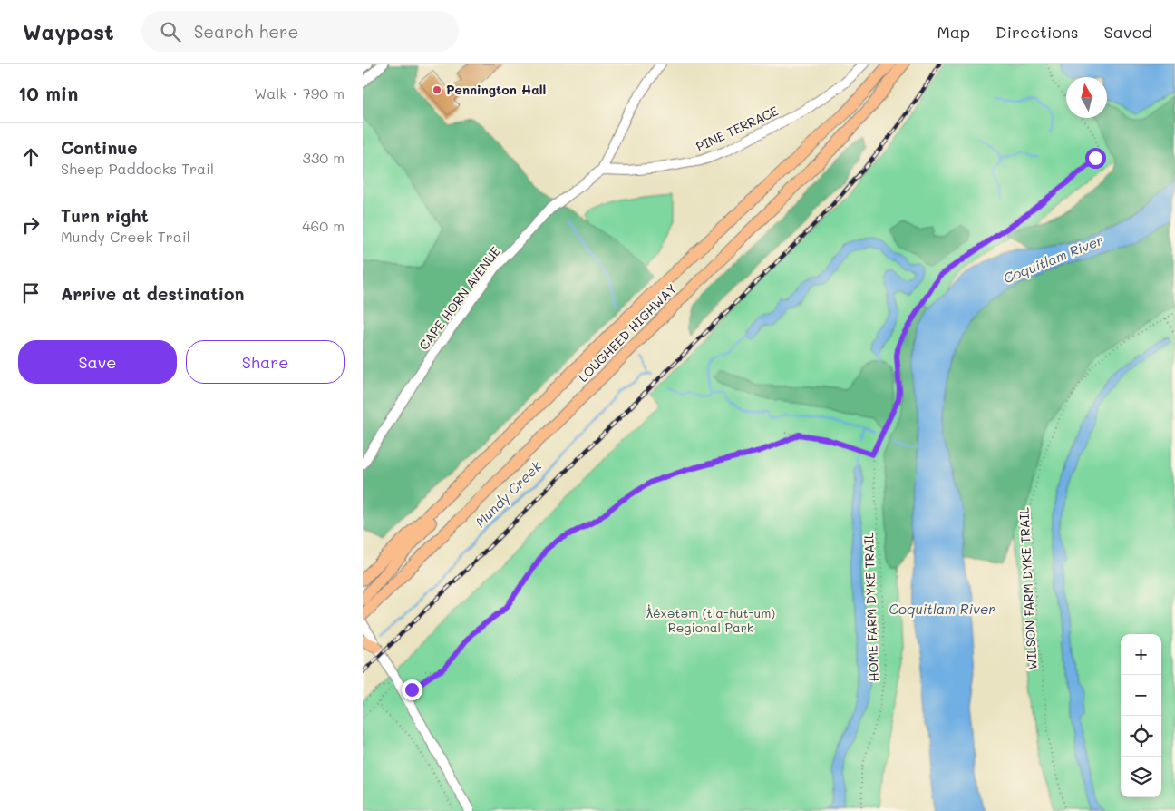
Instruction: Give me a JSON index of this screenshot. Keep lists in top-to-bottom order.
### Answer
{
  "streets": {
    "main road": ["LOUGHEED HIGHWAY"],
    "street": ["PINE TERRACE", "CAPE HORN AVENUE"],
    "path": ["WILSON FARM DYKE TRAIL", "HOME FARM DYKE TRAIL"]
  },
  "crossings": [
    ["PINE TERRACE", "CAPE HORN AVENUE"]
  ],
  "water": ["Coquitlam River", "Mundy Creek"],
  "parks": ["ƛ̓éxətəm (tla-hut-um) Regional Park"],
  "places": ["Pennington Hall"],
  "north": "top",
  "page": {
    "header": "Waypost",
    "search": "Search here",
    "nav": ["Map", "Directions", "Saved"],
    "heading": ["10 min", "Walk · 790 m"],
    "list": [
      ["Continue", "Sheep Paddocks Trail", "330 m"],
      ["Turn right", "Mundy Creek Trail", "460 m"],
      "Arrive at destination"
    ],
    "buttons": ["Save", "Share"],
    "map_buttons": ["+", "−"]
  }
}
